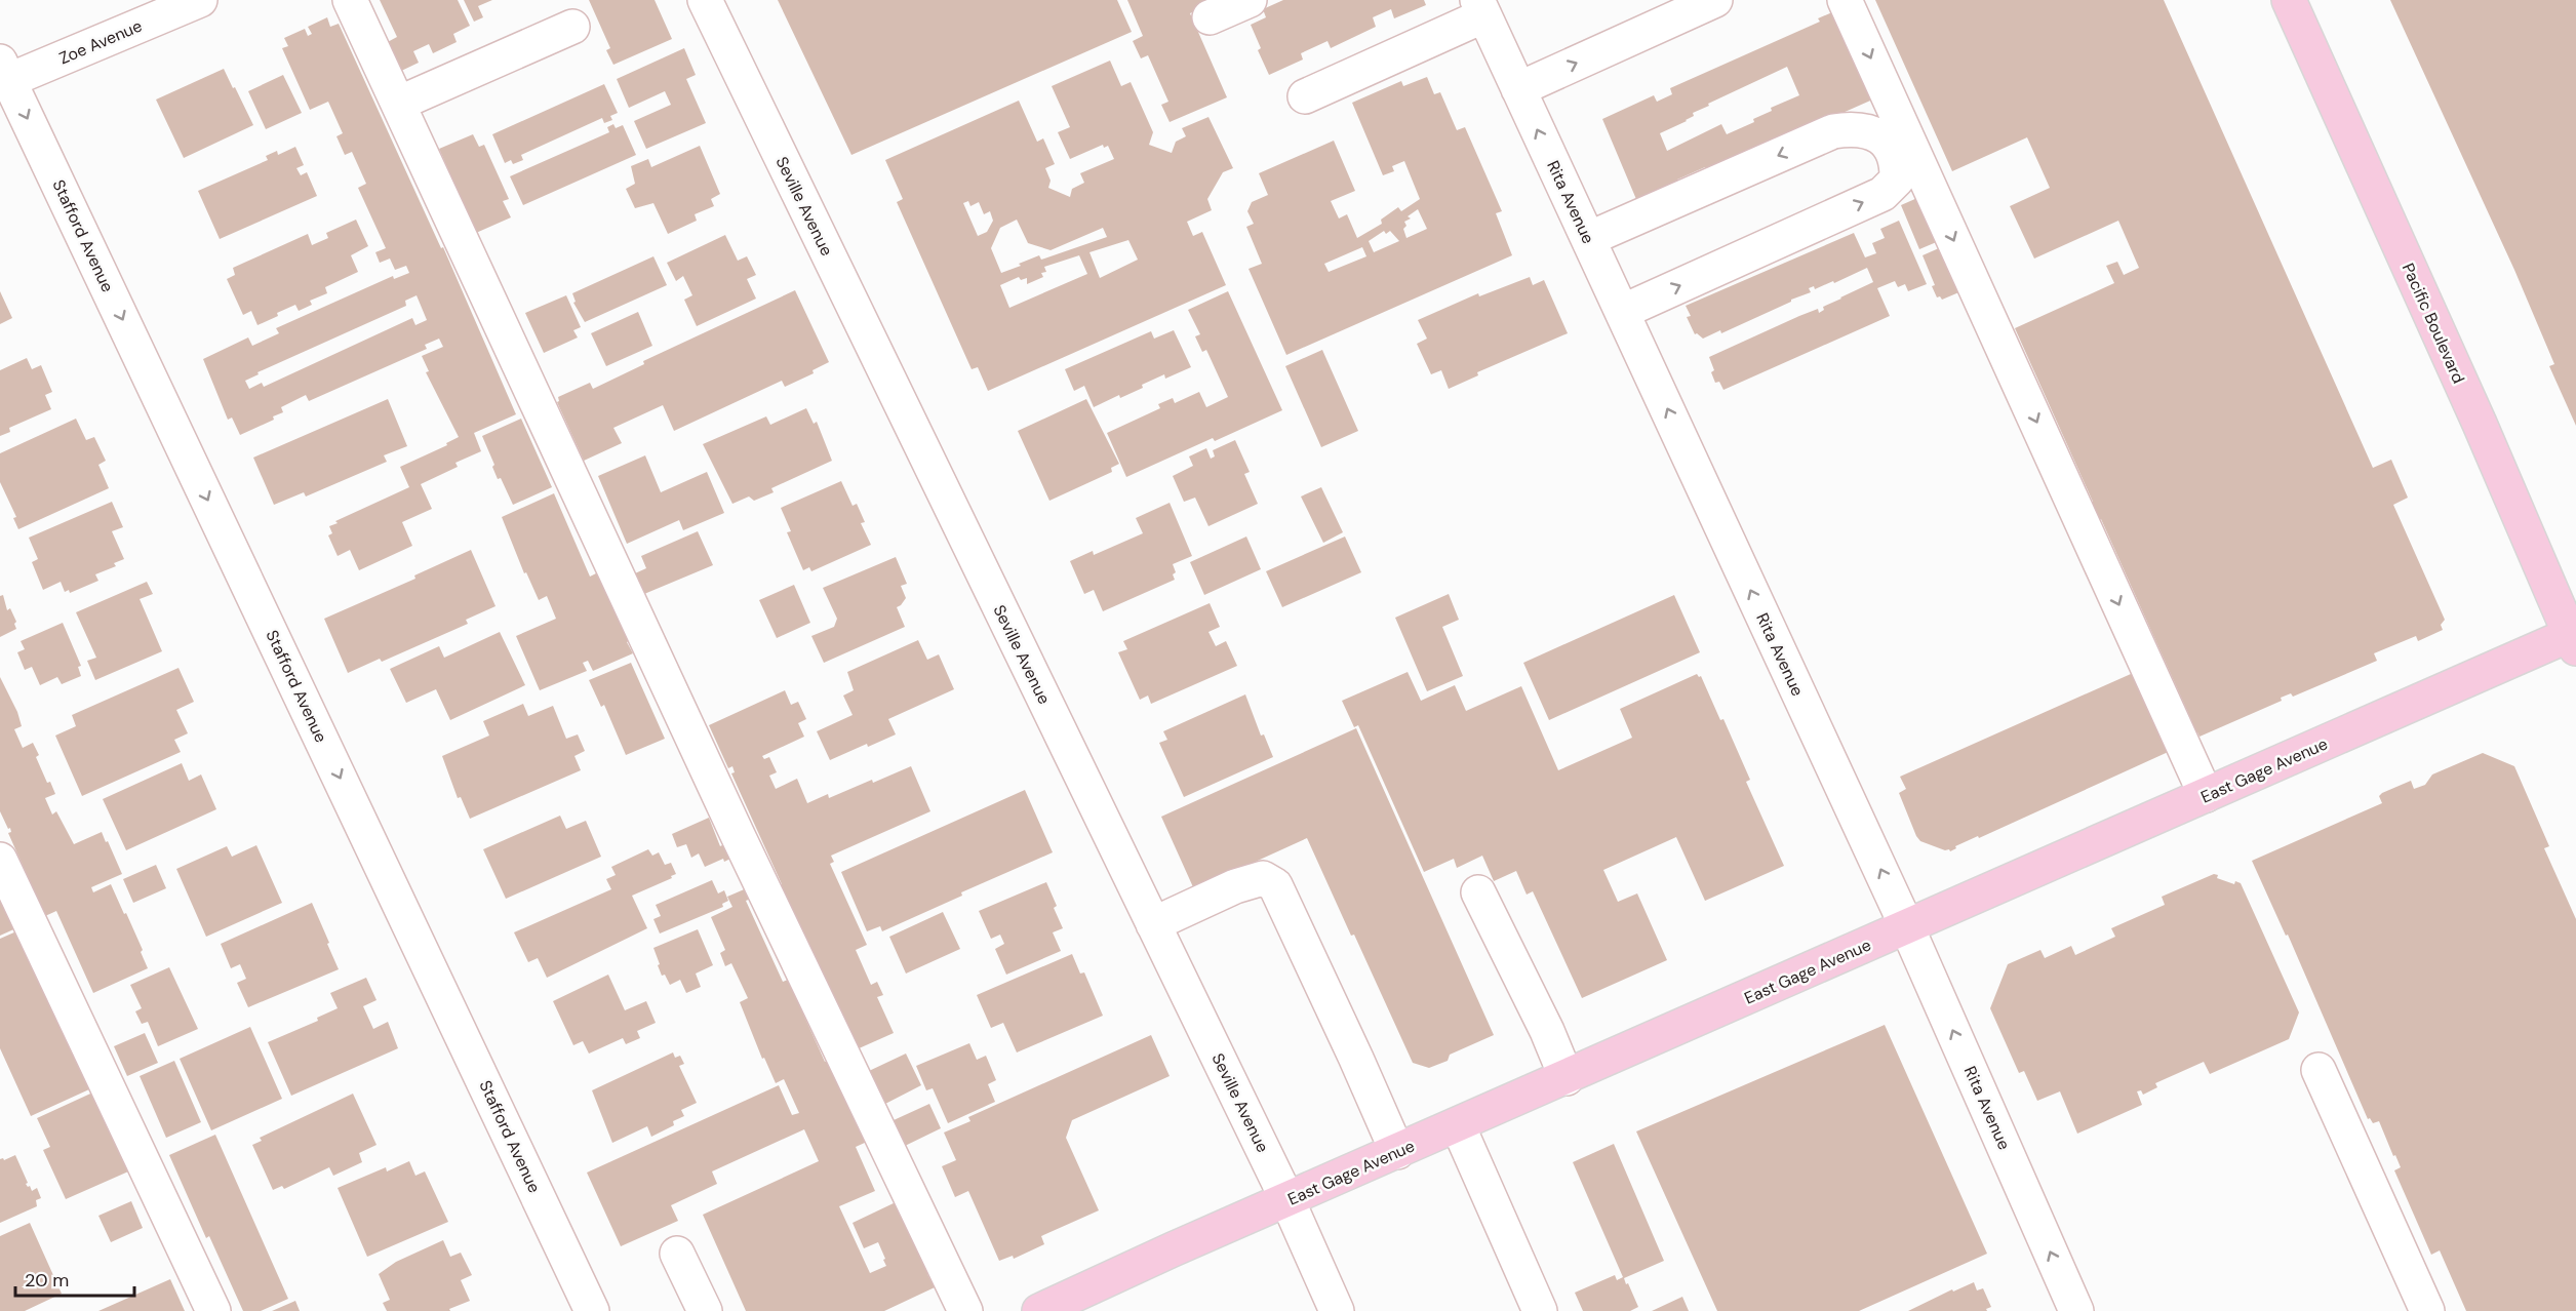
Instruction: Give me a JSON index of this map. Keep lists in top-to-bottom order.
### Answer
{
  "streets": {
    "main road": ["Pacific Boulevard", "East Gage Avenue"],
    "street": [
      "Zoe Avenue",
      "Rita Avenue",
      "Seville Avenue",
      "Stafford Avenue"
    ]
  },
  "crossings": [
    ["Zoe Avenue", "Stafford Avenue"],
    ["Rita Avenue", "East Gage Avenue"],
    ["Seville Avenue", "East Gage Avenue"],
    ["Pacific Boulevard", "East Gage Avenue"]
  ],
  "one_way": ["Rita Avenue", "Stafford Avenue"],
  "scale_bar": "20 m"
}
